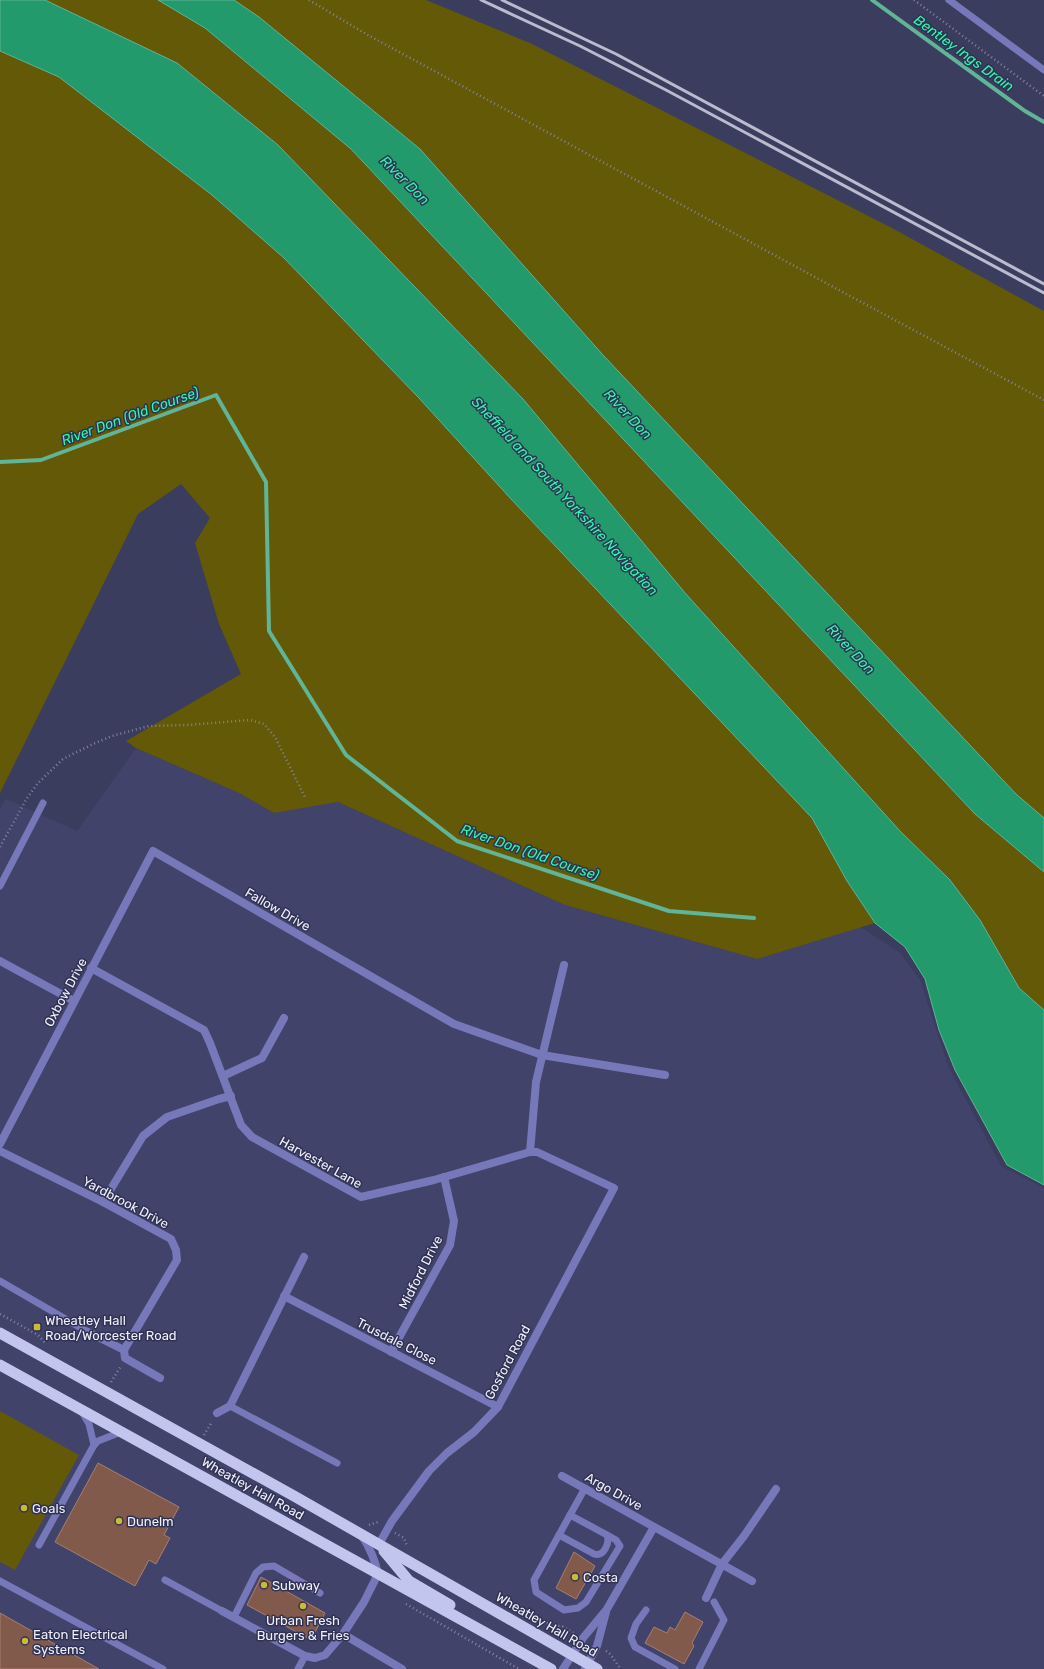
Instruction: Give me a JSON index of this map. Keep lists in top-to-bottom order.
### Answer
{
  "streets": {
    "highway": ["Wheatley Hall Road"],
    "street": [
      "Fallow Drive",
      "Oxbow Drive",
      "Harvester Lane",
      "Yardbrook Drive",
      "Midford Drive",
      "Trusdale Close",
      "Gosford Road",
      "Argo Drive"
    ]
  },
  "crossings": [
    ["Fallow Drive", "Oxbow Drive"],
    ["Oxbow Drive", "Harvester Lane"],
    ["Harvester Lane", "Midford Drive"],
    ["Harvester Lane", "Gosford Road"],
    ["Midford Drive", "Trusdale Close"],
    ["Trusdale Close", "Gosford Road"],
    ["Gosford Road", "Wheatley Hall Road"]
  ],
  "water": [
    "Bentley Ings Drain",
    "River Don",
    "River Don (Old Course)",
    "Sheffield and South Yorkshire Navigation"
  ],
  "places": {
    "transit": ["Wheatley Hall Road/Worcester Road"],
    "other": [
      "Goals",
      "Dunelm",
      "Costa",
      "Subway",
      "Urban Fresh Burgers & Fries",
      "Eaton Electrical Systems"
    ]
  }
}
